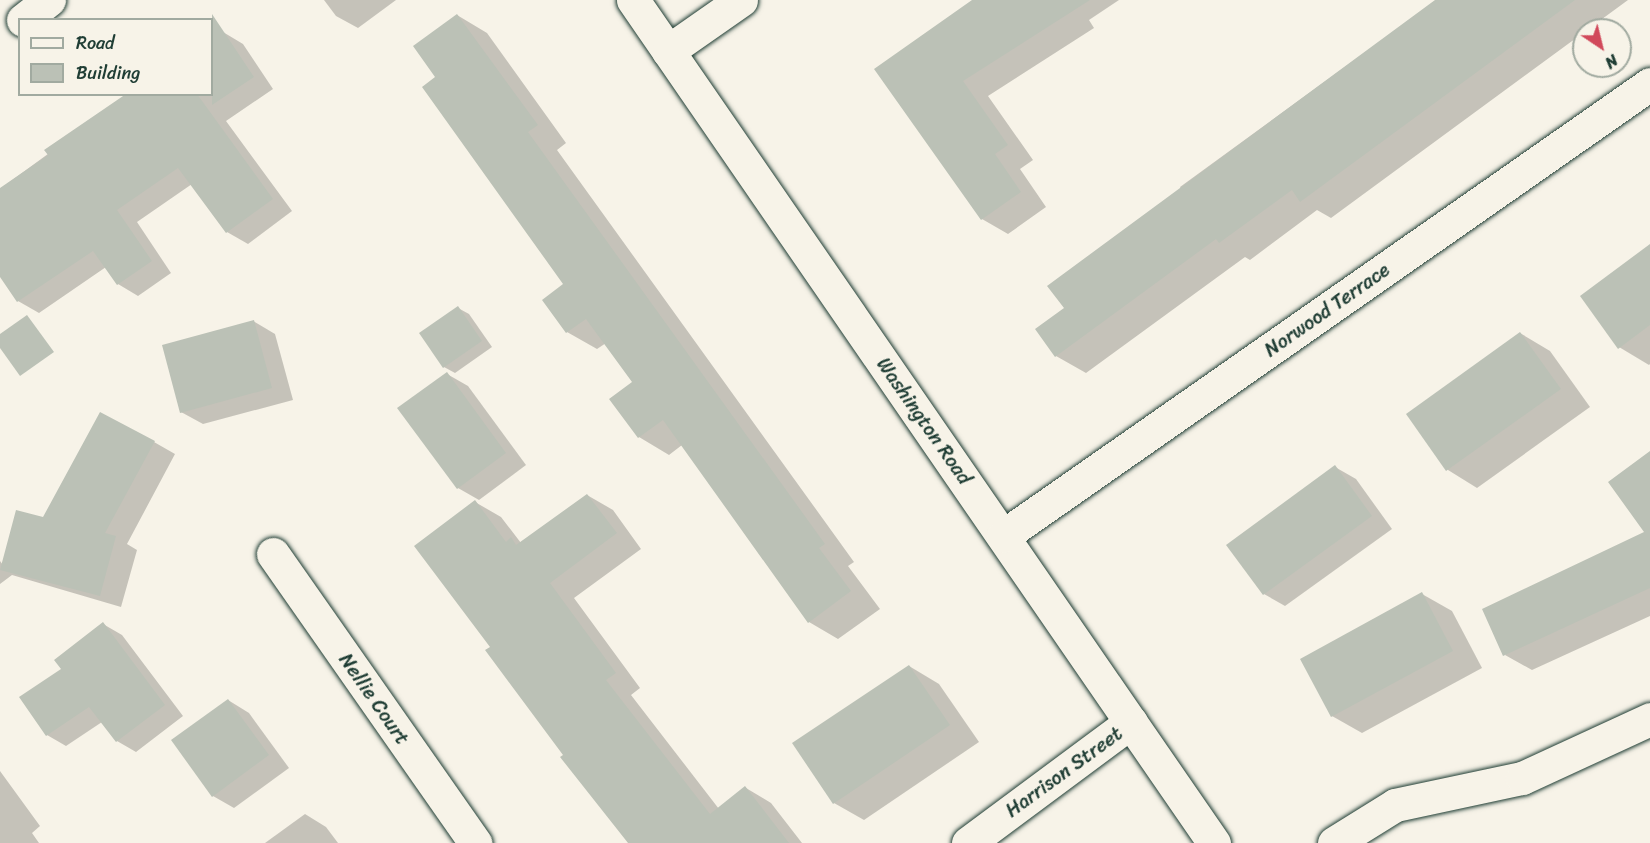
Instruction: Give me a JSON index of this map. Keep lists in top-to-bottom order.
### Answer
{
  "streets": {
    "street": [
      "Norwood Terrace",
      "Washington Road",
      "Nellie Court",
      "Harrison Street"
    ]
  },
  "crossings": [
    ["Norwood Terrace", "Washington Road"],
    ["Washington Road", "Harrison Street"]
  ],
  "legend": ["Road", "Building"],
  "north": "bottom right"
}
